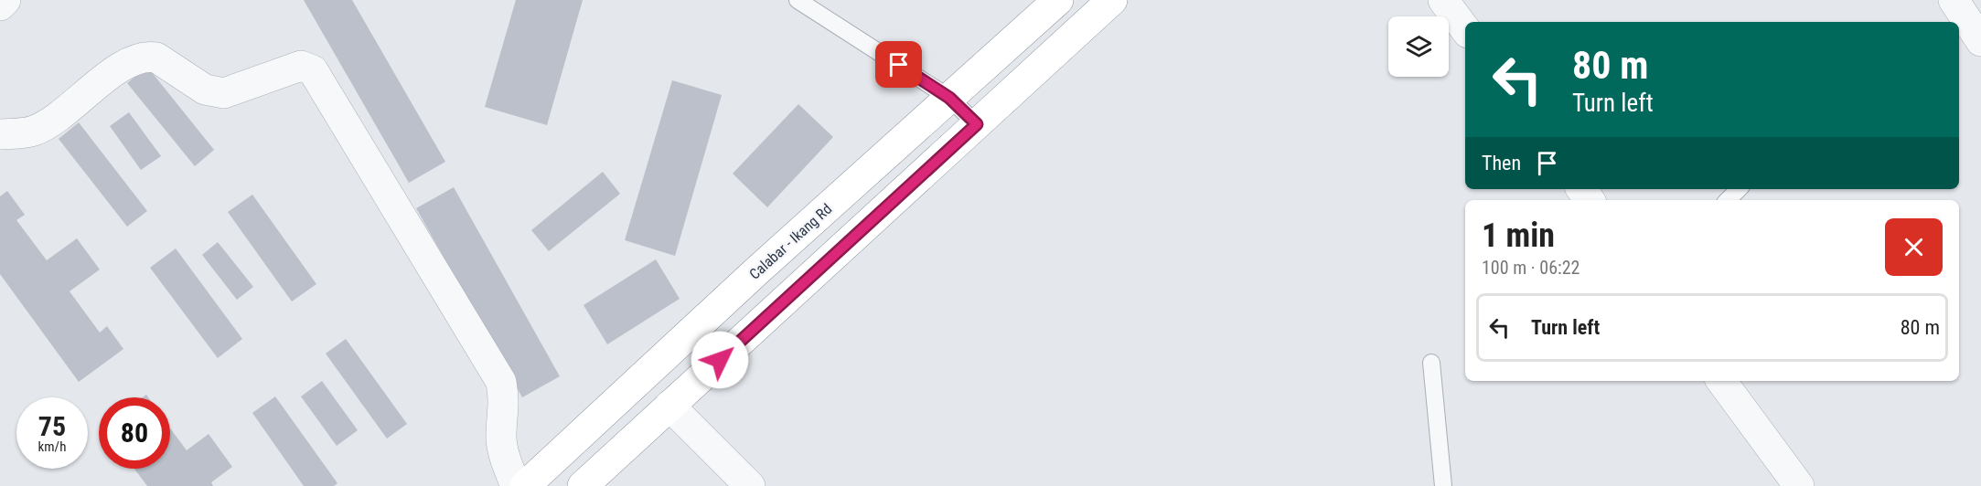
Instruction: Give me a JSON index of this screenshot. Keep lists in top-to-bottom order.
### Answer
{
  "streets": {
    "highway": ["Calabar - Ikang Rd"]
  },
  "page": {
    "turn": ["80 m", "Turn left"],
    "then": "Then",
    "heading": ["1 min", "100 m · 06:22"],
    "list": [
      {
        "name": "Turn left",
        "value": "80 m"
      }
    ],
    "speed": "75 km/h",
    "limit": "80"
  }
}
